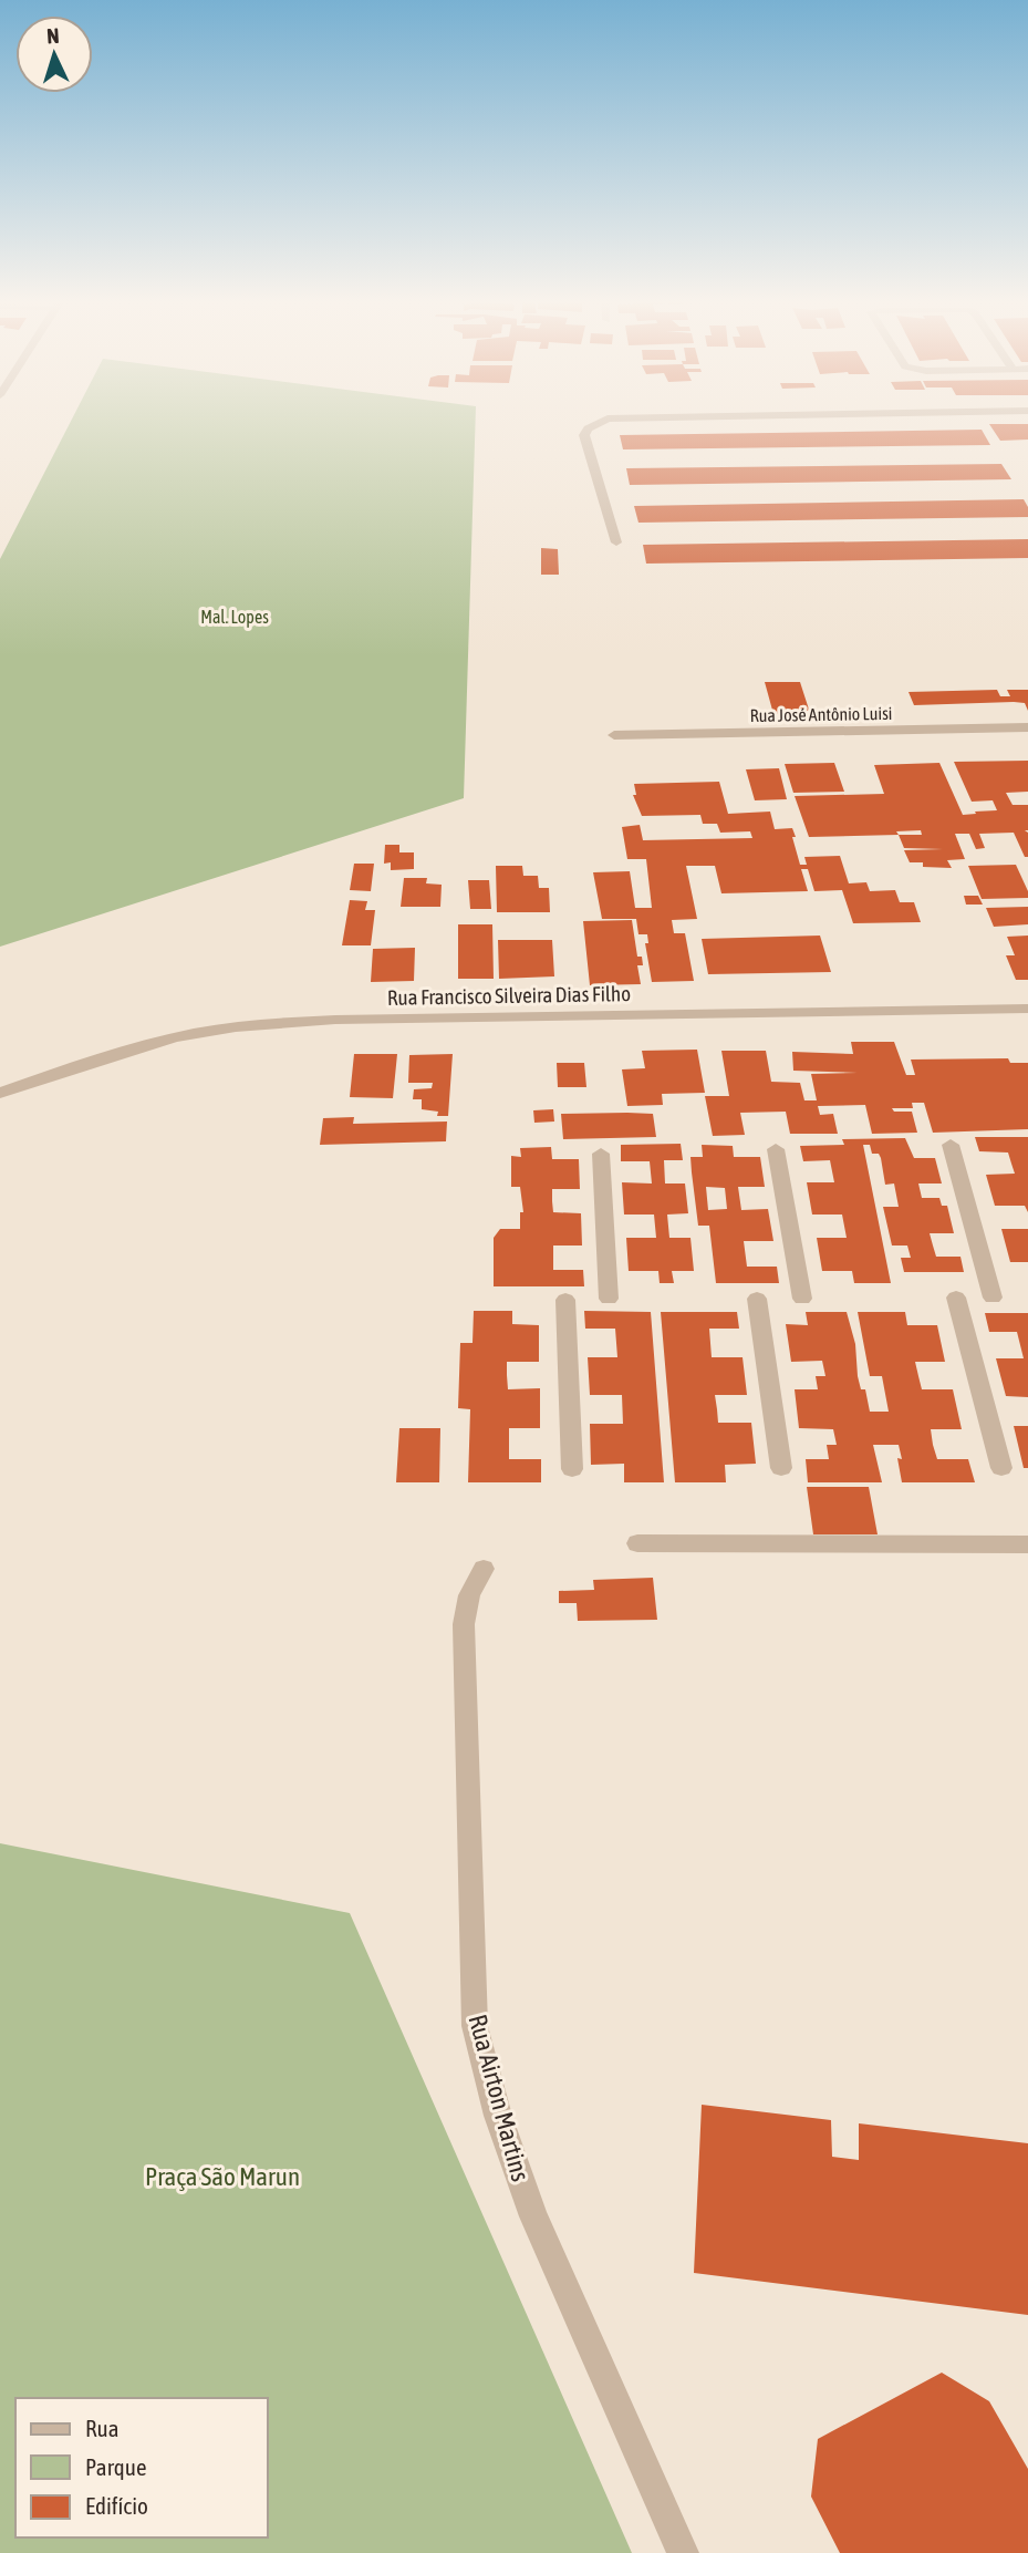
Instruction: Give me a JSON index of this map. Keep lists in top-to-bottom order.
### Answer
{
  "streets": {
    "street": ["Rua José Antônio Luisi", "Rua Francisco Silveira Dias Filho", "Rua Airton Martins"]
  },
  "parks": ["Mal. Lopes", "Praça São Marun"],
  "legend": ["Rua", "Parque", "Edifício"],
  "north": "top"
}
